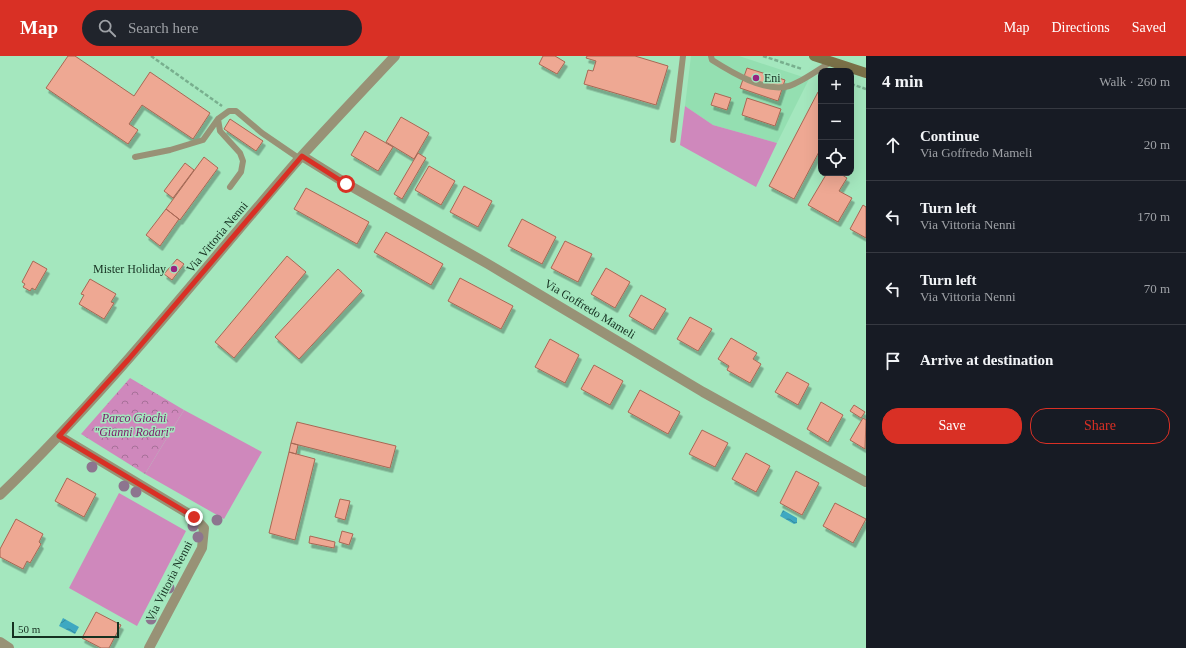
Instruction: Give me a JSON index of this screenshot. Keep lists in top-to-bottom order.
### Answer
{
  "streets": {
    "street": ["Via Vittoria Nenni", "Via Goffredo Mameli"]
  },
  "crossings": [
    ["Via Vittoria Nenni", "Via Goffredo Mameli"]
  ],
  "parks": ["Parco Giochi \"Gianni Rodari\""],
  "places": ["Eni", "Mister Holiday"],
  "scale_bar": "50 m",
  "page": {
    "header": "Map",
    "search": "Search here",
    "nav": ["Map", "Directions", "Saved"],
    "heading": ["4 min", "Walk · 260 m"],
    "map_buttons": ["+", "−"],
    "list": [
      ["Continue", "Via Goffredo Mameli", "20 m"],
      ["Turn left", "Via Vittoria Nenni", "170 m"],
      ["Turn left", "Via Vittoria Nenni", "70 m"],
      "Arrive at destination"
    ],
    "buttons": ["Save", "Share"],
    "scale": "50 m"
  }
}
